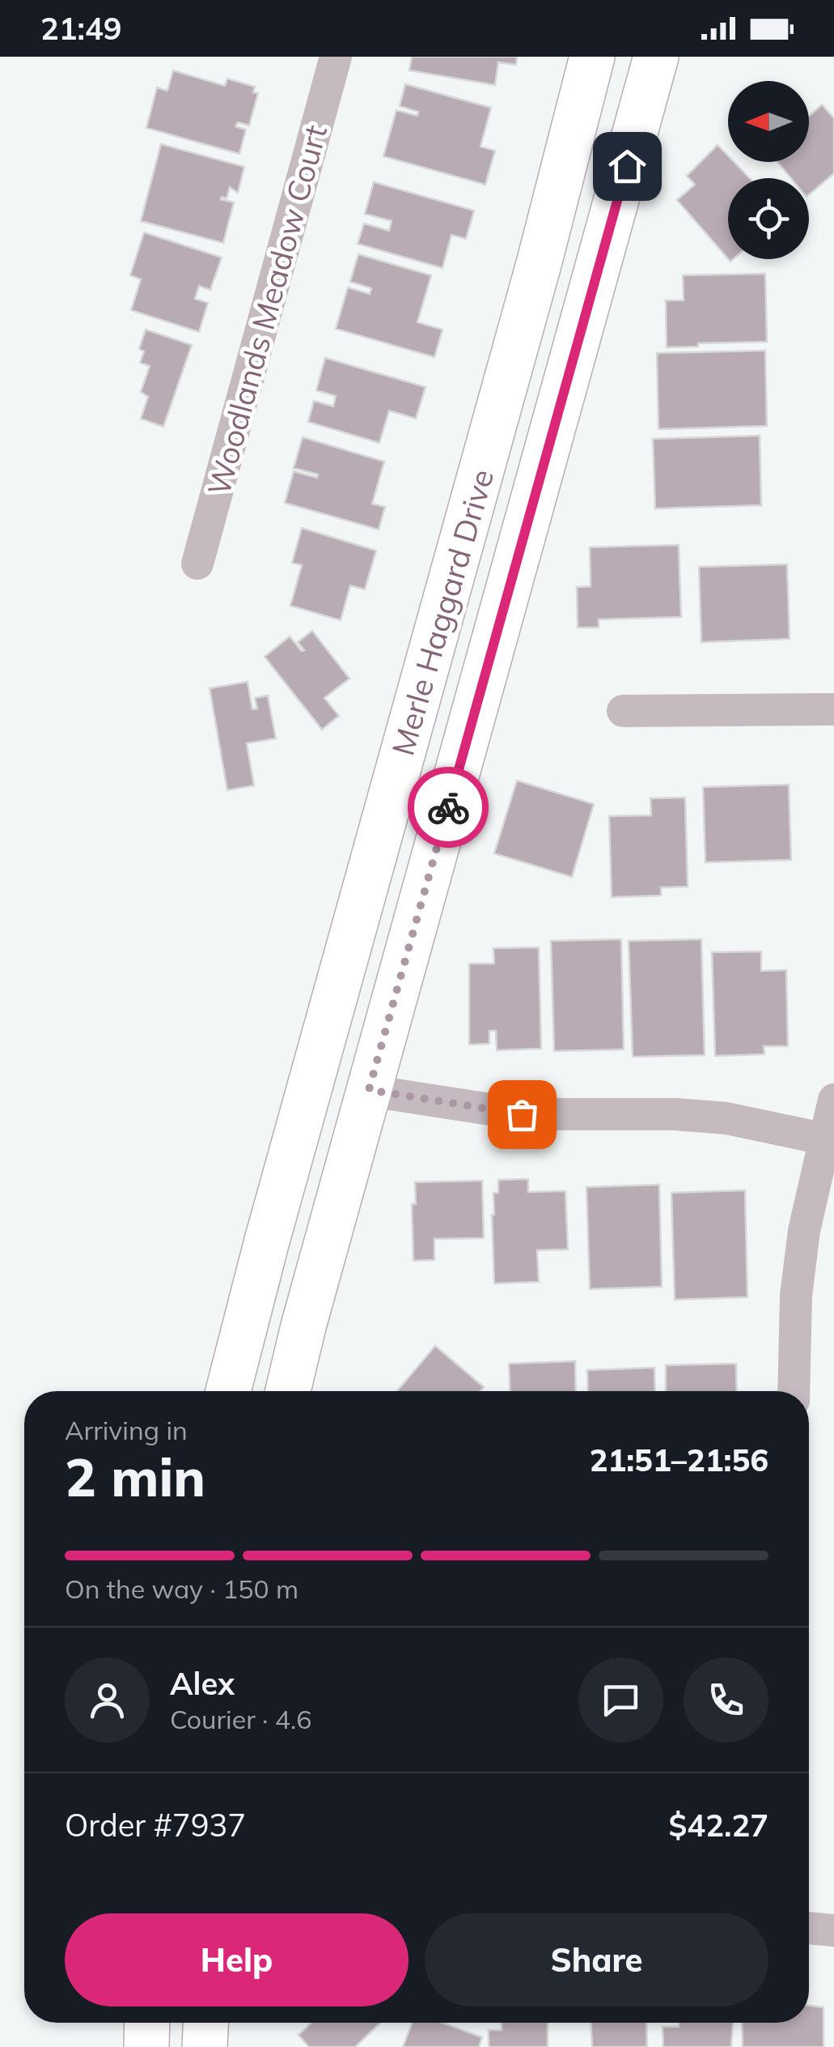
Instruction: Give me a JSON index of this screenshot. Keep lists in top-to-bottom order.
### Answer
{
  "streets": {
    "main road": ["Merle Haggard Drive"],
    "street": ["Woodlands Meadow Court"]
  },
  "north": "left",
  "page": {
    "status": "21:49",
    "heading": ["2 min", "Arriving in", "21:51–21:56"],
    "panel": [
      "Alex",
      "Courier · 4.6",
      "Order #7937",
      "$42.27"
    ],
    "bar": "On the way · 150 m",
    "buttons": ["Help", "Share"]
  }
}
